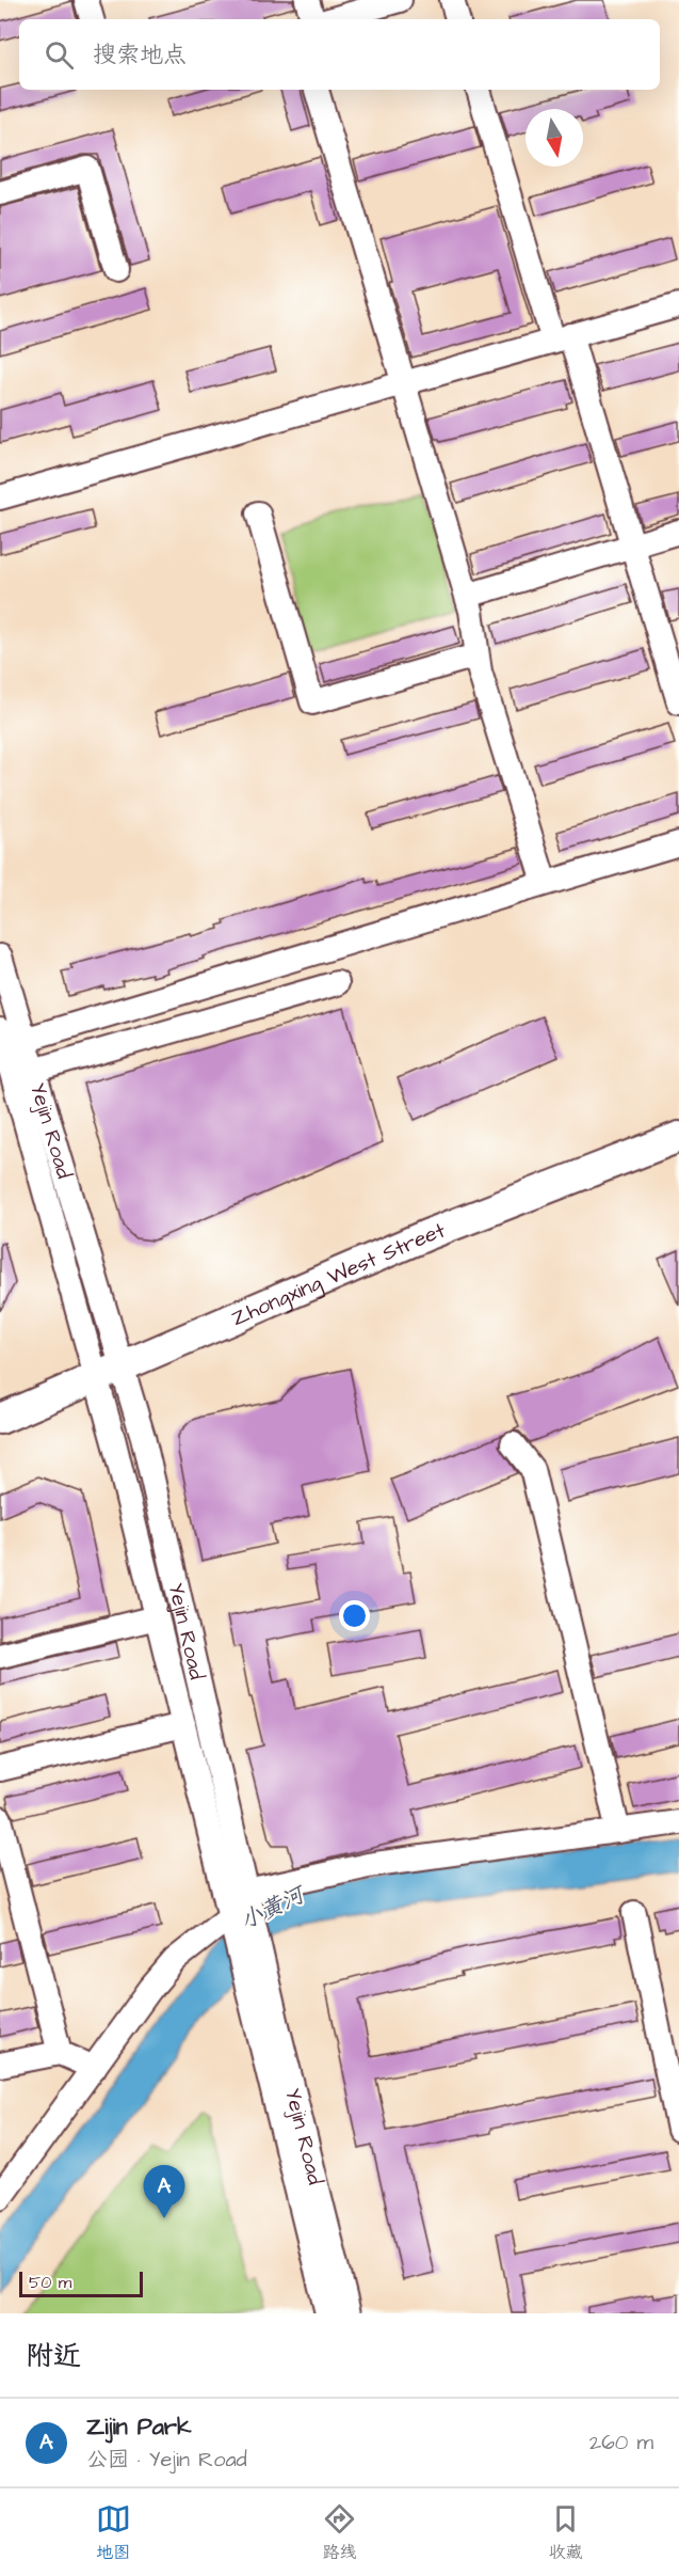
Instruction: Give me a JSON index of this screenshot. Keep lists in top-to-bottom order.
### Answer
{
  "streets": {
    "main road": ["Zhongxing West Street"],
    "street": ["Yejin Road"]
  },
  "crossings": [
    ["Yejin Road", "Zhongxing West Street"]
  ],
  "water": ["小黄河"],
  "scale_bar": "50 m",
  "north": "bottom",
  "page": {
    "search": "搜索地点",
    "pins": "A",
    "scale": "50 m",
    "heading": "附近",
    "list": [
      {
        "mark": "A",
        "name": "Zijin Park",
        "note": "公园 · Yejin Road",
        "value": "260 m"
      }
    ],
    "nav": ["地图", "路线", "收藏"]
  }
}
